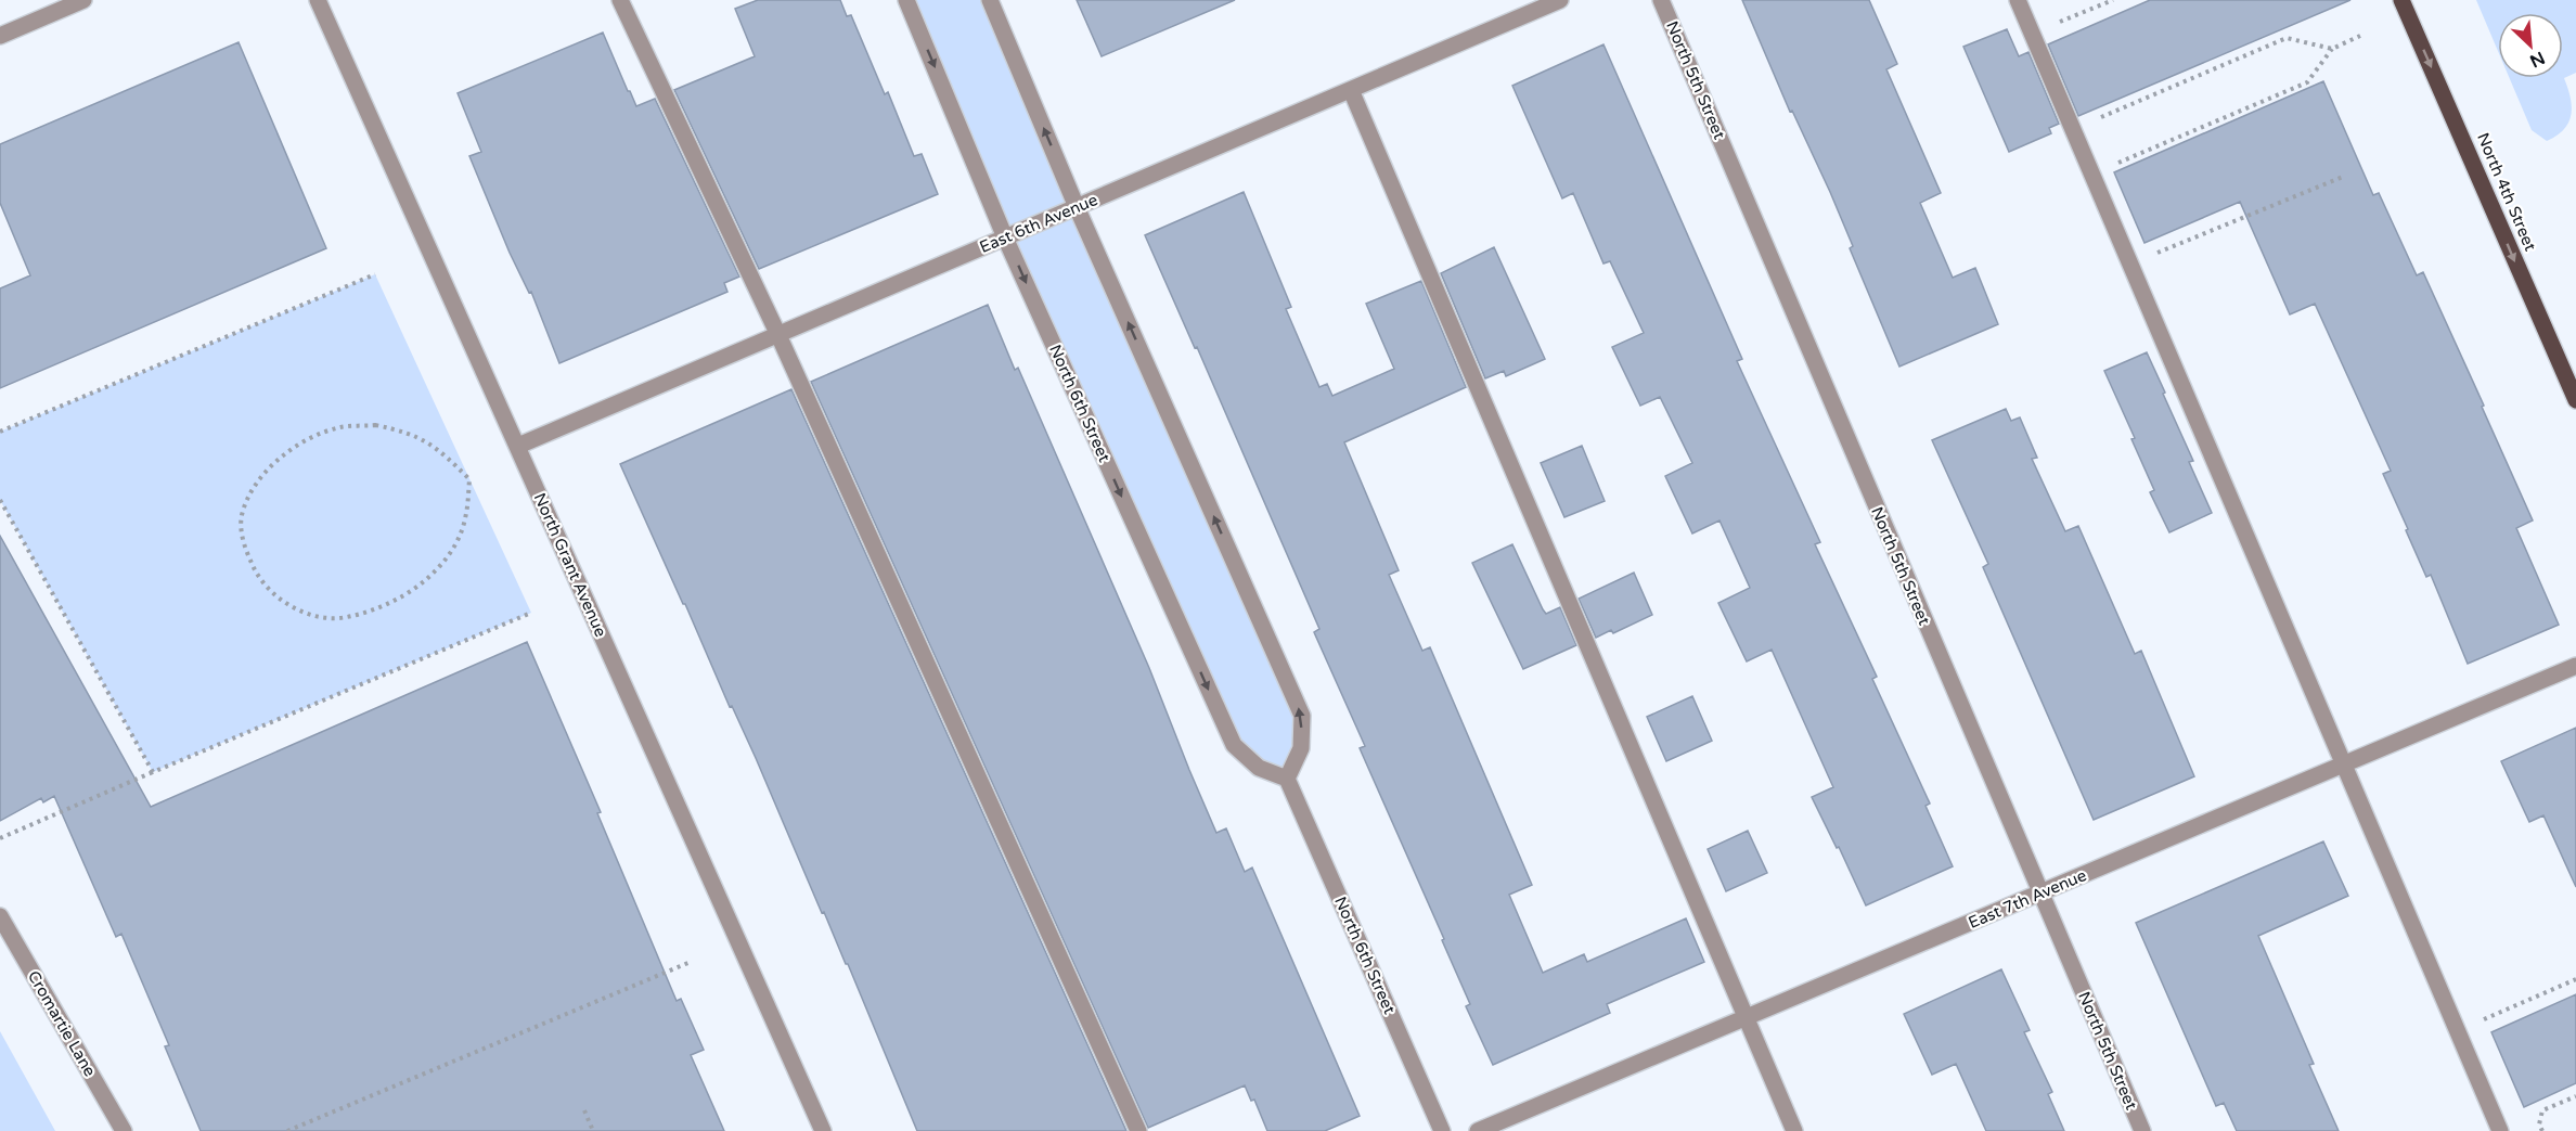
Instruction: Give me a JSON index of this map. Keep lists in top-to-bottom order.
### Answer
{
  "streets": {
    "main road": ["North 4th Street"],
    "street": [
      "North 5th Street",
      "East 6th Avenue",
      "North 6th Street",
      "North Grant Avenue",
      "East 7th Avenue",
      "Cromartie Lane"
    ]
  },
  "crossings": [
    ["North 5th Street", "East 7th Avenue"],
    ["East 6th Avenue", "North 6th Street"],
    ["East 6th Avenue", "North Grant Avenue"]
  ],
  "one_way": ["North 4th Street"],
  "north": "bottom right"
}
